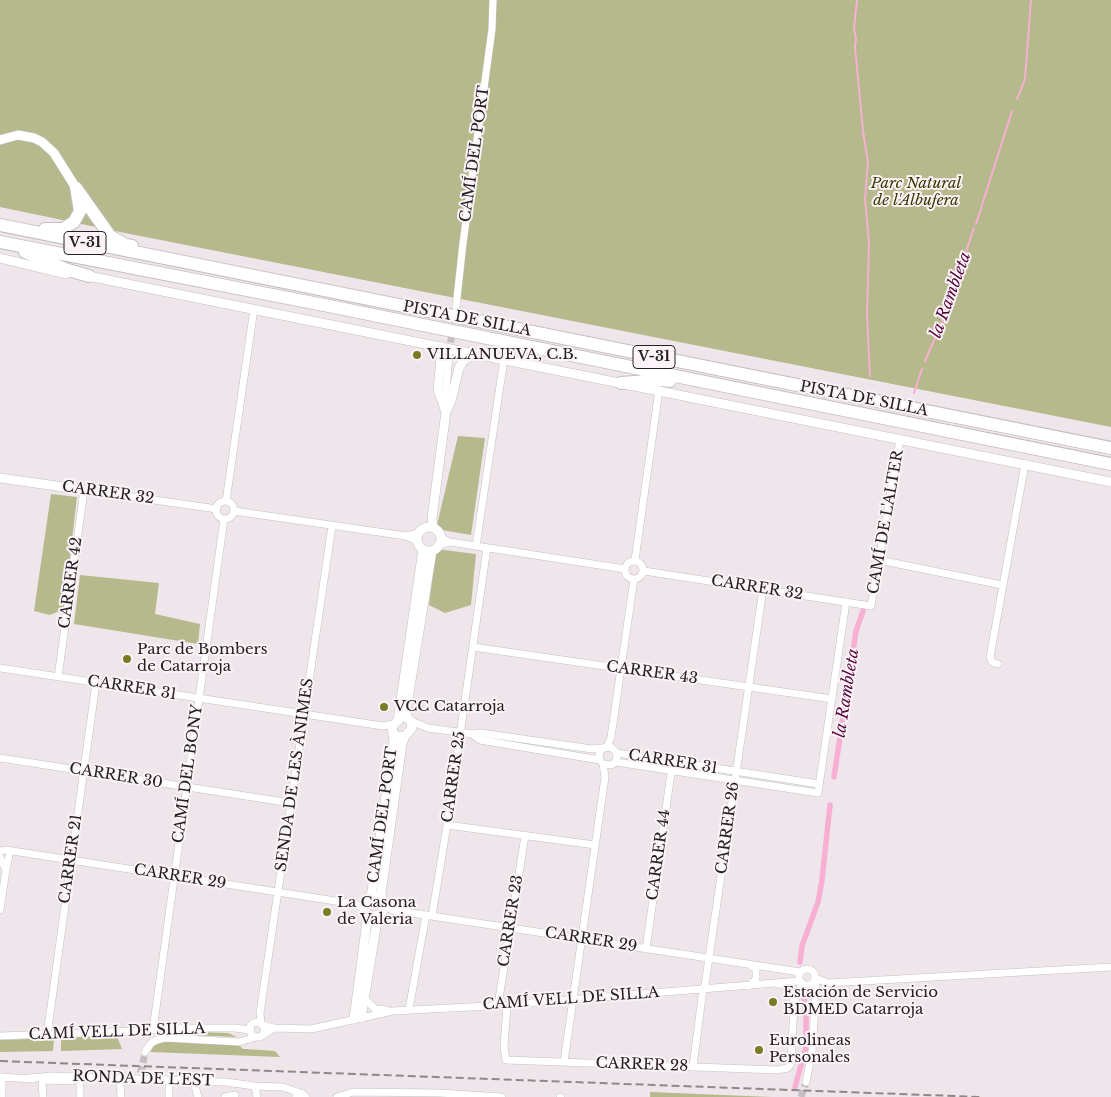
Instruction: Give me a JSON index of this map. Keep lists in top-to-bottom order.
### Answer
{
  "streets": {
    "highway": ["V-31", "PISTA DE SILLA"],
    "street": [
      "CAMÍ DEL PORT",
      "CARRER 32",
      "CAMÍ DE L'ALTER",
      "CARRER 42",
      "CARRER 43",
      "CARRER 31",
      "CAMÍ DEL BONY",
      "SENDA DE LES ÀNIMES",
      "CARRER 30",
      "CARRER 25",
      "CARRER 26",
      "CARRER 44",
      "CARRER 21",
      "CARRER 29",
      "CARRER 23",
      "CAMÍ VELL DE SILLA",
      "CARRER 28",
      "RONDA DE L'EST"
    ]
  },
  "crossings": [
    ["CAMÍ DEL PORT", "CARRER 31"],
    ["CAMÍ DEL PORT", "CARRER 29"],
    ["CAMÍ DEL PORT", "CAMÍ VELL DE SILLA"],
    ["CARRER 32", "CAMÍ DE L'ALTER"],
    ["CARRER 32", "CARRER 42"],
    ["CARRER 32", "CAMÍ DEL BONY"],
    ["CARRER 32", "CARRER 26"],
    ["CARRER 42", "CARRER 31"],
    ["CARRER 43", "CARRER 25"],
    ["CARRER 43", "CARRER 26"],
    ["CARRER 31", "CAMÍ DEL BONY"],
    ["CARRER 31", "SENDA DE LES ÀNIMES"],
    ["CARRER 31", "CARRER 25"],
    ["CARRER 31", "CARRER 26"],
    ["CARRER 31", "CARRER 44"],
    ["CARRER 31", "CARRER 21"],
    ["CAMÍ DEL BONY", "CARRER 30"],
    ["CAMÍ DEL BONY", "CARRER 29"],
    ["CAMÍ DEL BONY", "CAMÍ VELL DE SILLA"],
    ["SENDA DE LES ÀNIMES", "CARRER 30"],
    ["SENDA DE LES ÀNIMES", "CARRER 29"],
    ["SENDA DE LES ÀNIMES", "CAMÍ VELL DE SILLA"],
    ["CARRER 30", "CARRER 21"],
    ["CARRER 25", "CARRER 29"],
    ["CARRER 25", "CAMÍ VELL DE SILLA"],
    ["CARRER 26", "CARRER 29"],
    ["CARRER 26", "CAMÍ VELL DE SILLA"],
    ["CARRER 26", "CARRER 28"],
    ["CARRER 44", "CARRER 29"],
    ["CARRER 21", "CARRER 29"],
    ["CARRER 21", "CAMÍ VELL DE SILLA"],
    ["CARRER 29", "CARRER 23"],
    ["CARRER 29", "CAMÍ VELL DE SILLA"],
    ["CARRER 23", "CAMÍ VELL DE SILLA"],
    ["CAMÍ VELL DE SILLA", "CARRER 28"]
  ],
  "water": ["la Rambleta"],
  "parks": ["Parc Natural de l'Albufera"],
  "places": [
    "VILLANUEVA, C.B.",
    "Parc de Bombers de Catarroja",
    "VCC Catarroja",
    "La Casona de Valeria",
    "Estación de Servicio BDMED Catarroja",
    "Eurolineas Personales"
  ]
}
